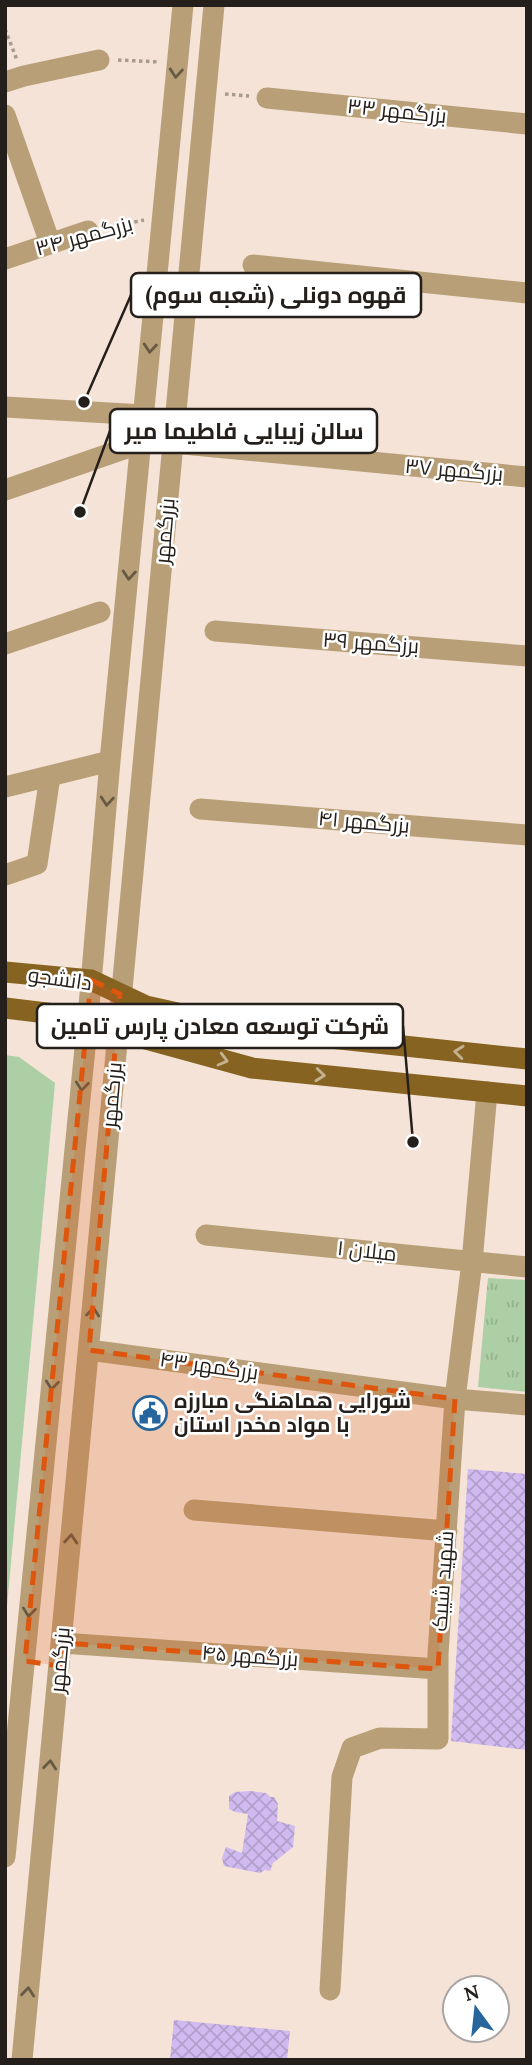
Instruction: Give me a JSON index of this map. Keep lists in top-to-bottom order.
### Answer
{
  "streets": {
    "main road": ["دانشجو"],
    "street": [
      "بزرگمهر ۳۳",
      "بزرگمهر ۳۴",
      "بزرگمهر ۳۷",
      "بزرگمهر",
      "برزگمهر ۳۹",
      "بزرگمهر ۴۱",
      "میلان ۱",
      "بزرگمهر ۴۳",
      "شهید شیبک",
      "بزرگمهر ۴۵"
    ]
  },
  "crossings": [
    ["بزرگمهر ۳۴", "بزرگمهر"],
    ["بزرگمهر ۳۷", "بزرگمهر"],
    ["بزرگمهر", "دانشجو"],
    ["بزرگمهر", "بزرگمهر ۴۳"],
    ["بزرگمهر", "بزرگمهر ۴۵"],
    ["دانشجو", "شهید شیبک"],
    ["میلان ۱", "شهید شیبک"],
    ["بزرگمهر ۴۳", "شهید شیبک"],
    ["شهید شیبک", "بزرگمهر ۴۵"]
  ],
  "places": {
    "other": ["قهوه دونلی (شعبه سوم)", "سالن زیبایی فاطیما میر", "شرکت توسعه معادن پارس تامین"],
    "public building": ["شورایی هماهنگی مبارزه با مواد مخدر استان"]
  },
  "north": "top"
}
